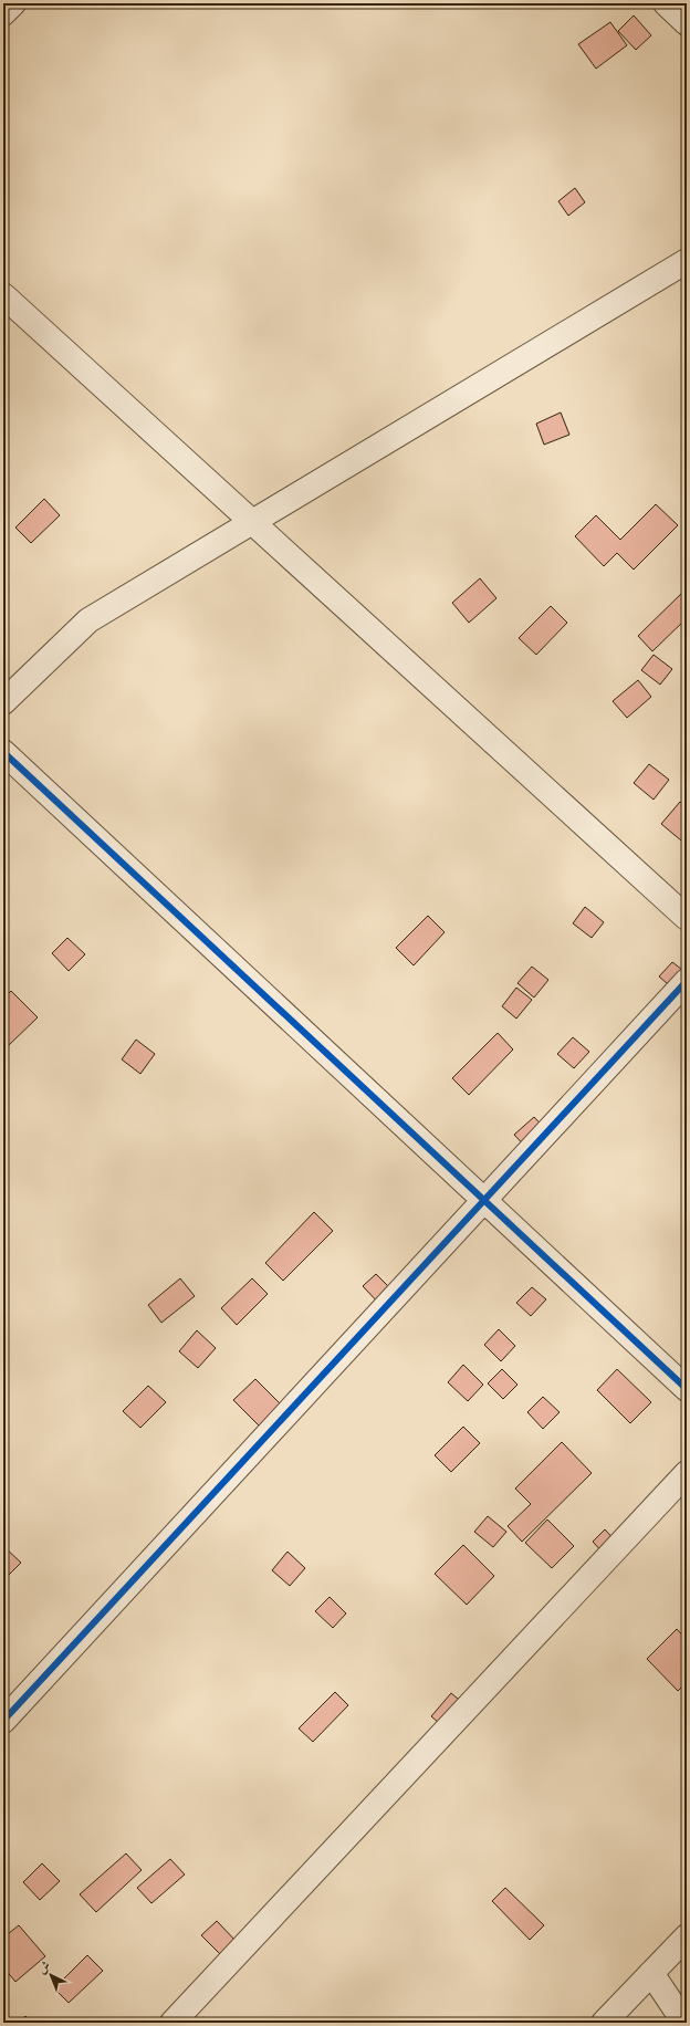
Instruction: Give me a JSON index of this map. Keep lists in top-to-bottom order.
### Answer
{
  "north": "top left"
}
